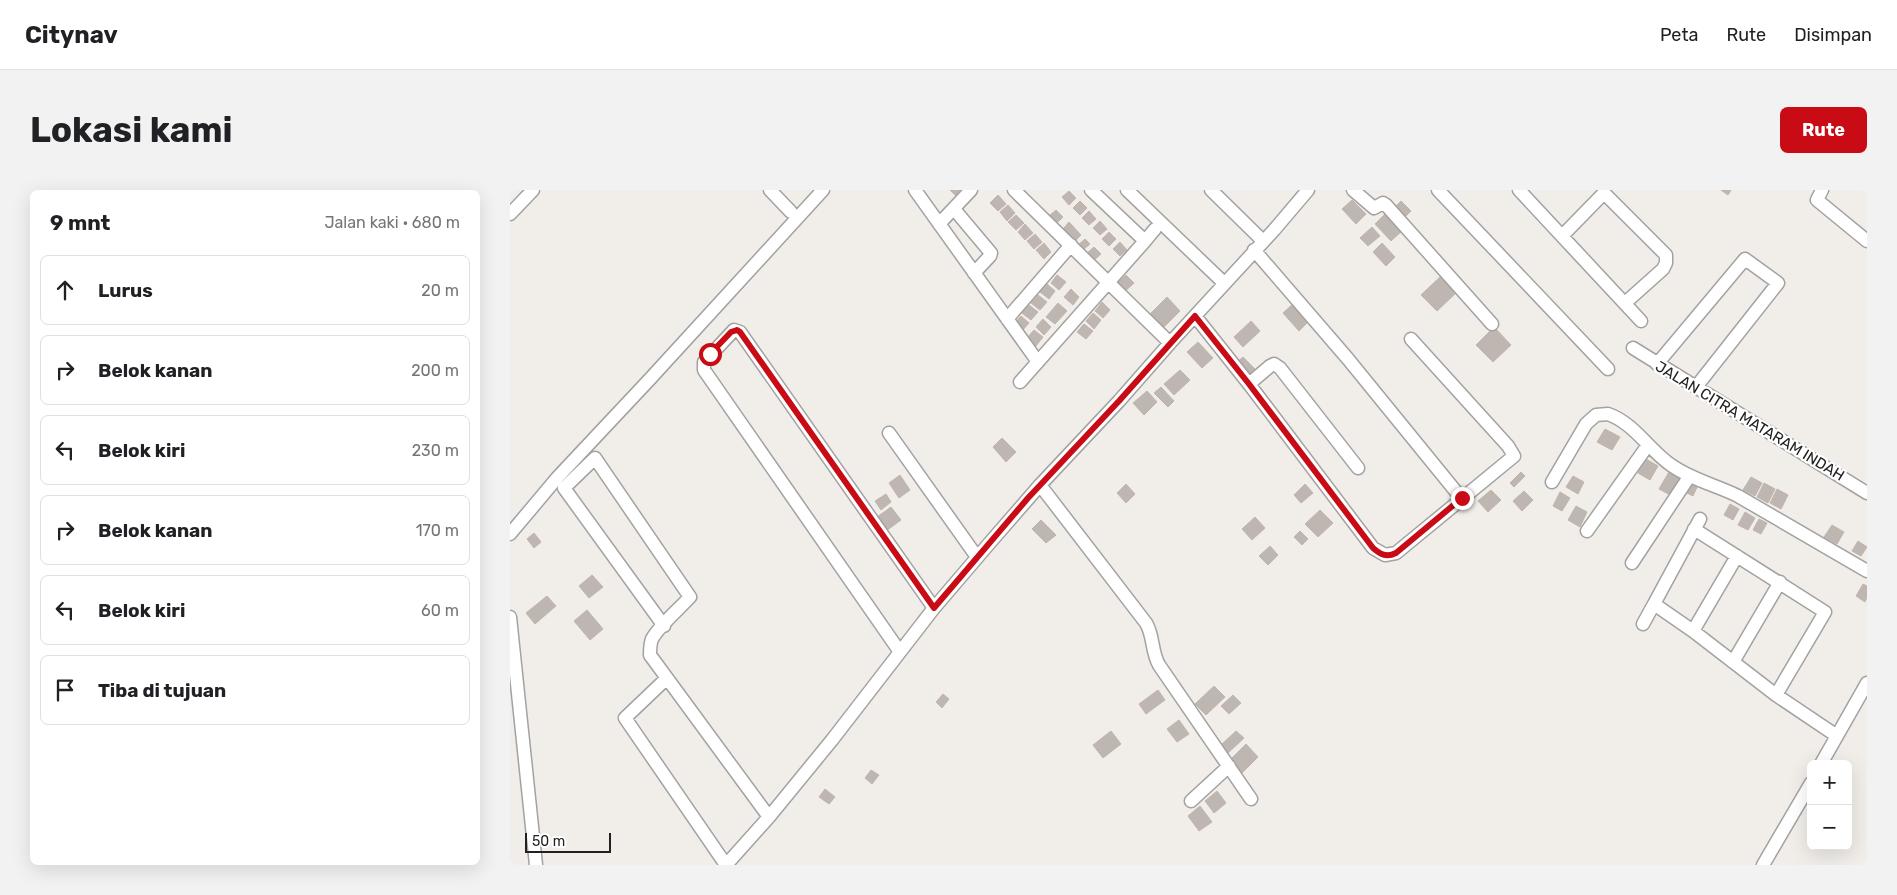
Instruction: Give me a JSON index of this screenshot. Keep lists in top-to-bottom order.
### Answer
{
  "streets": {
    "street": ["JALAN CITRA MATARAM INDAH"]
  },
  "scale_bar": "50 m",
  "page": {
    "header": "Citynav",
    "nav": ["Peta", "Rute", "Disimpan"],
    "buttons": "Rute",
    "title": "Lokasi kami",
    "heading": ["9 mnt", "Jalan kaki · 680 m"],
    "list": [
      ["Lurus", "20 m"],
      ["Belok kanan", "200 m"],
      ["Belok kiri", "230 m"],
      ["Belok kanan", "170 m"],
      ["Belok kiri", "60 m"],
      "Tiba di tujuan"
    ],
    "map_buttons": ["+", "−"],
    "scale": "50 m"
  }
}
